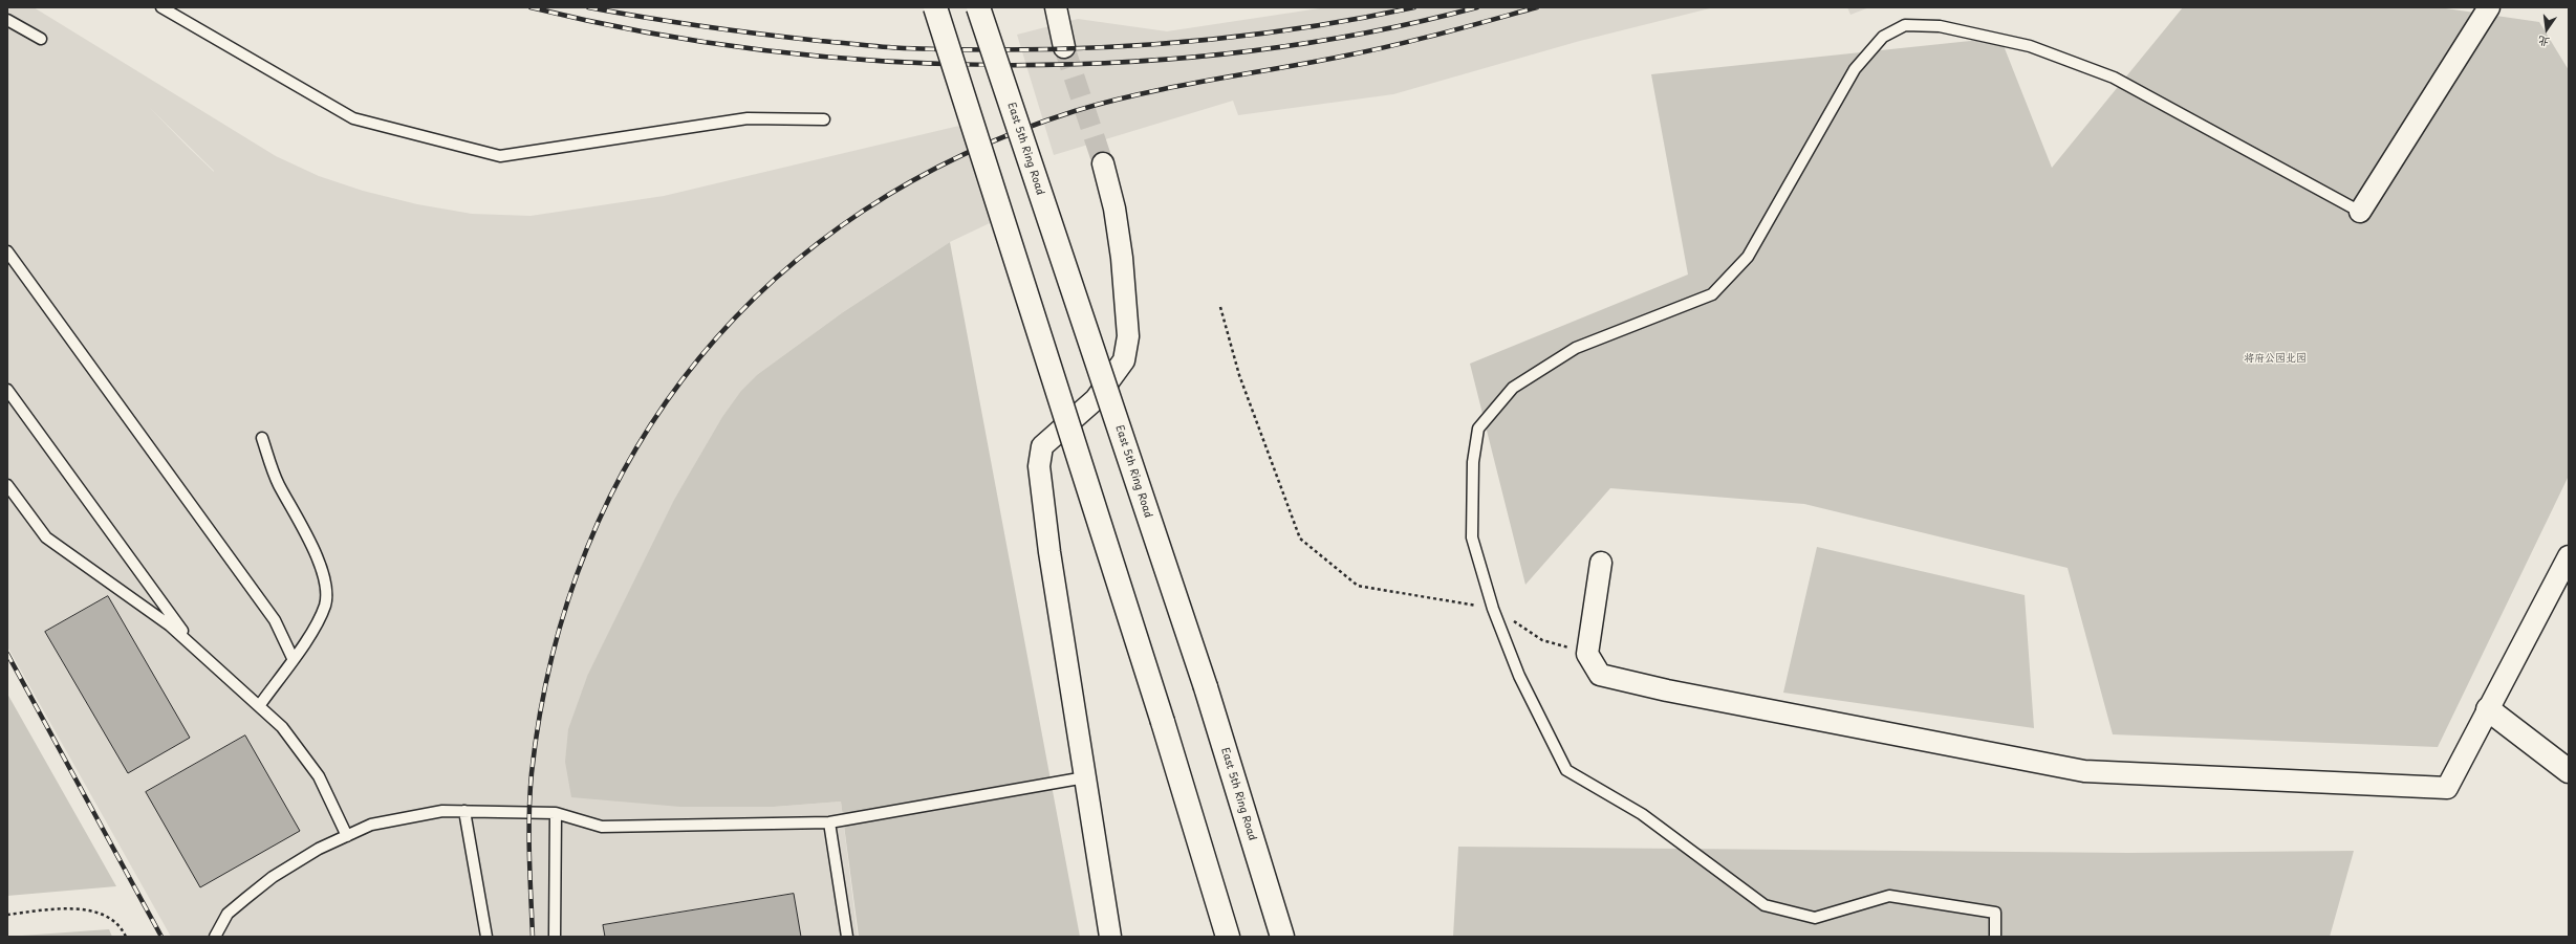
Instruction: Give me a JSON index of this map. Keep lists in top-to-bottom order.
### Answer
{
  "streets": {
    "main road": ["East 5th Ring Road"]
  },
  "parks": ["将府公园北园"],
  "north": "bottom"
}
